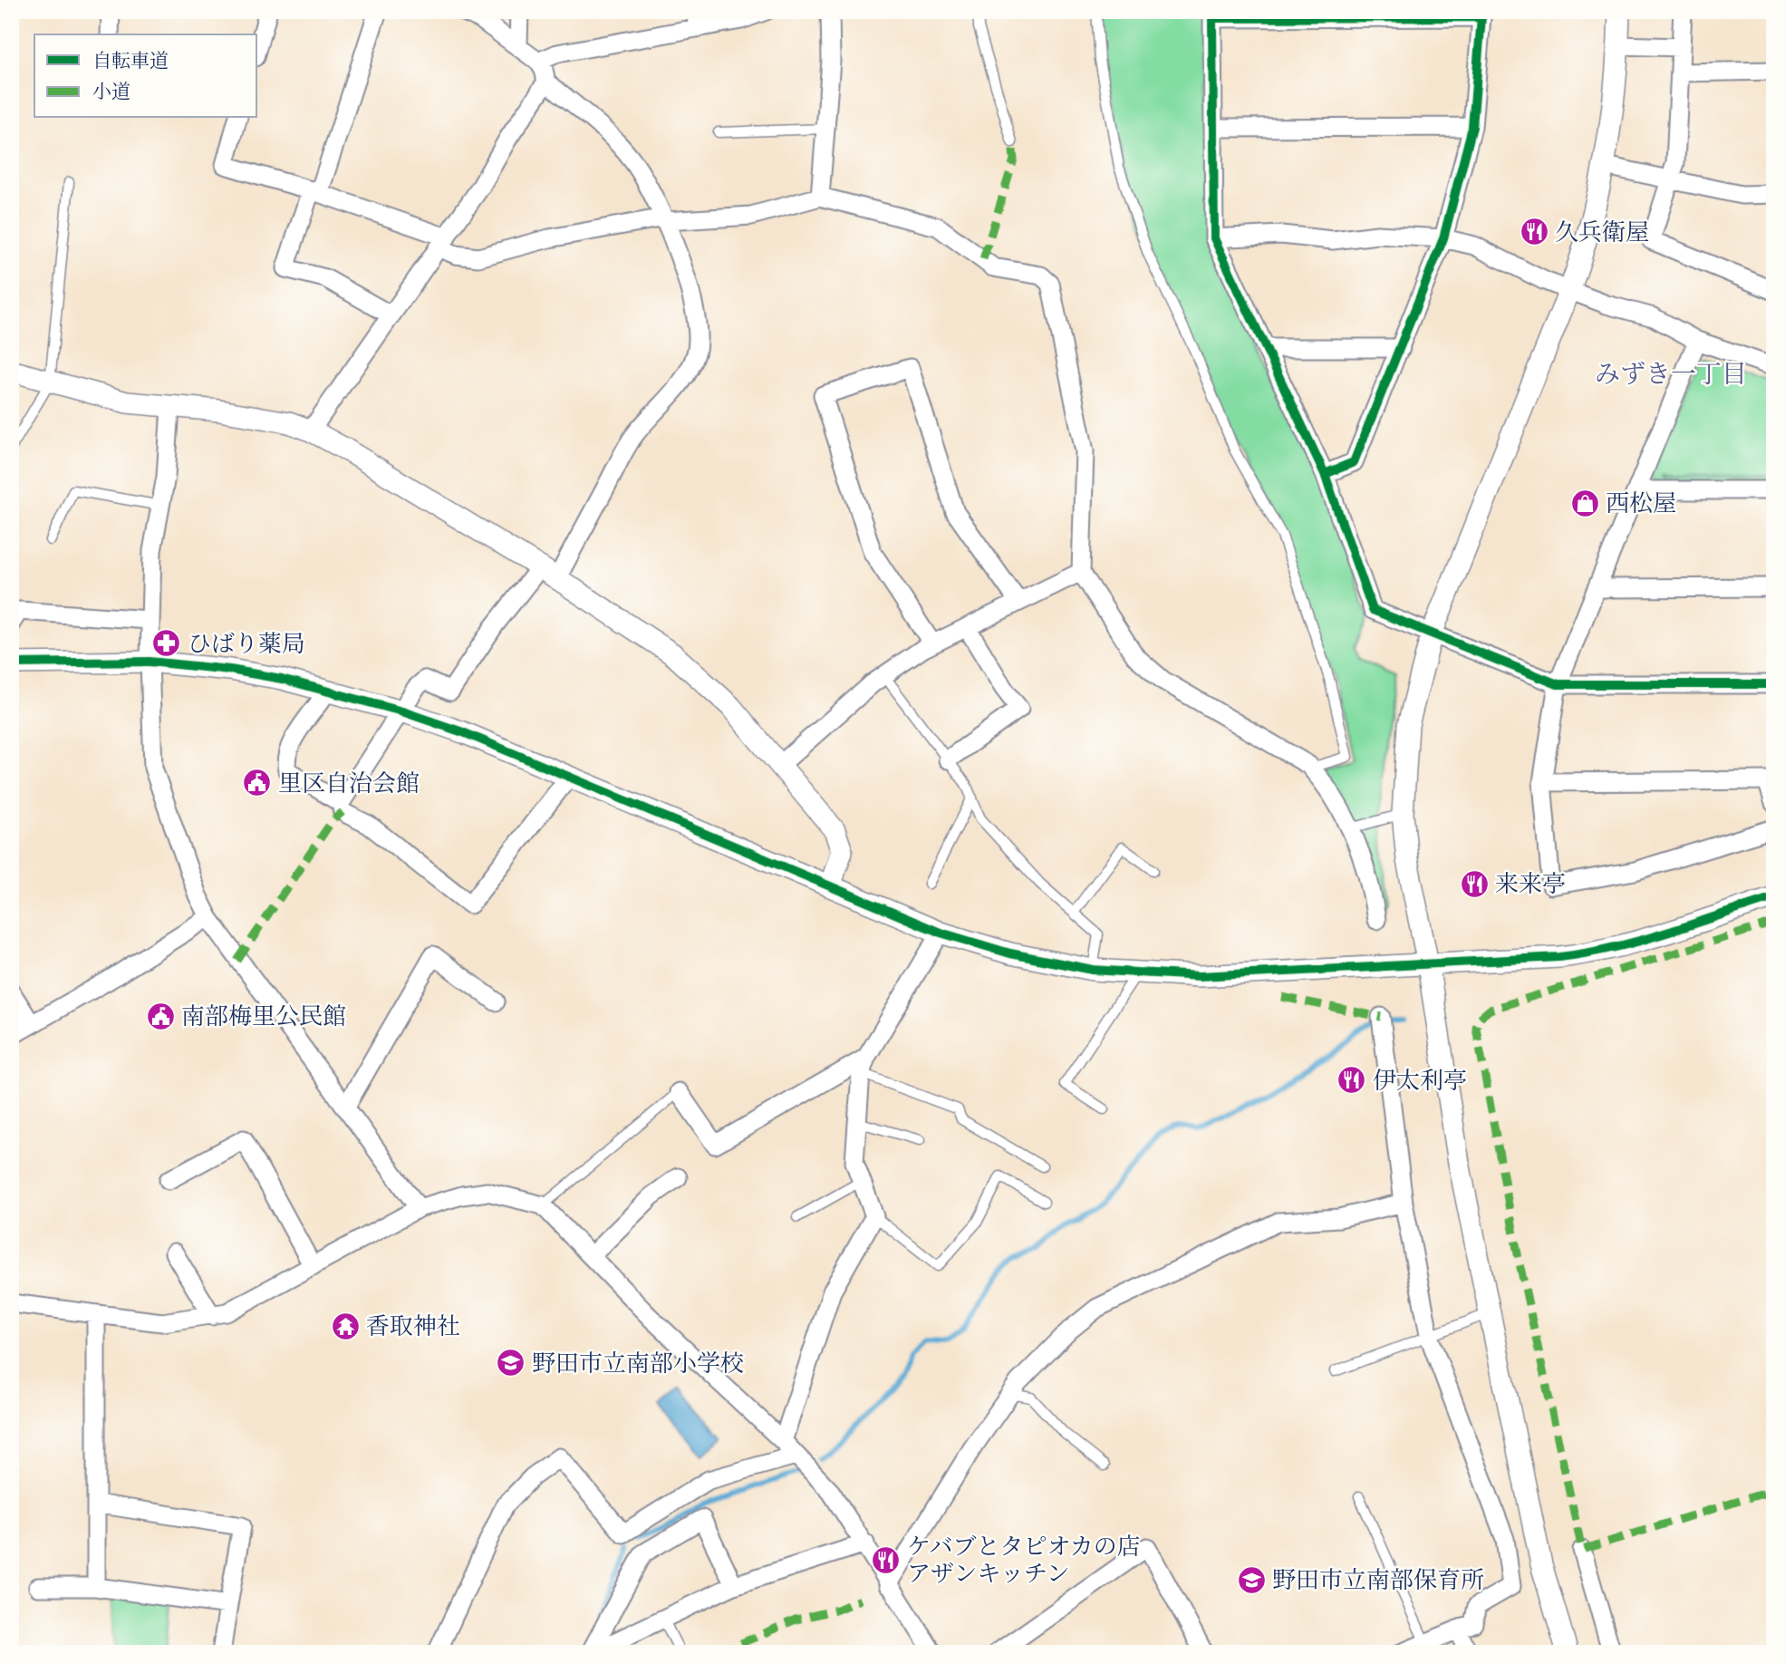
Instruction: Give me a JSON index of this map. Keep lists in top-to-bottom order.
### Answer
{
  "districts": ["みずき一丁目"],
  "places": {
    "restaurant": [
      "久兵衛屋",
      "来来亭",
      "伊太利亭",
      "ケバブとタピオカの店 アザンキッチン"
    ],
    "shop": ["西松屋"],
    "pharmacy": ["ひばり薬局"],
    "public building": ["里区自治会館", "南部梅里公民館"],
    "temple": ["香取神社"],
    "school or university": ["野田市立南部小学校", "野田市立南部保育所"]
  },
  "legend": ["自転車道", "小道"]
}
